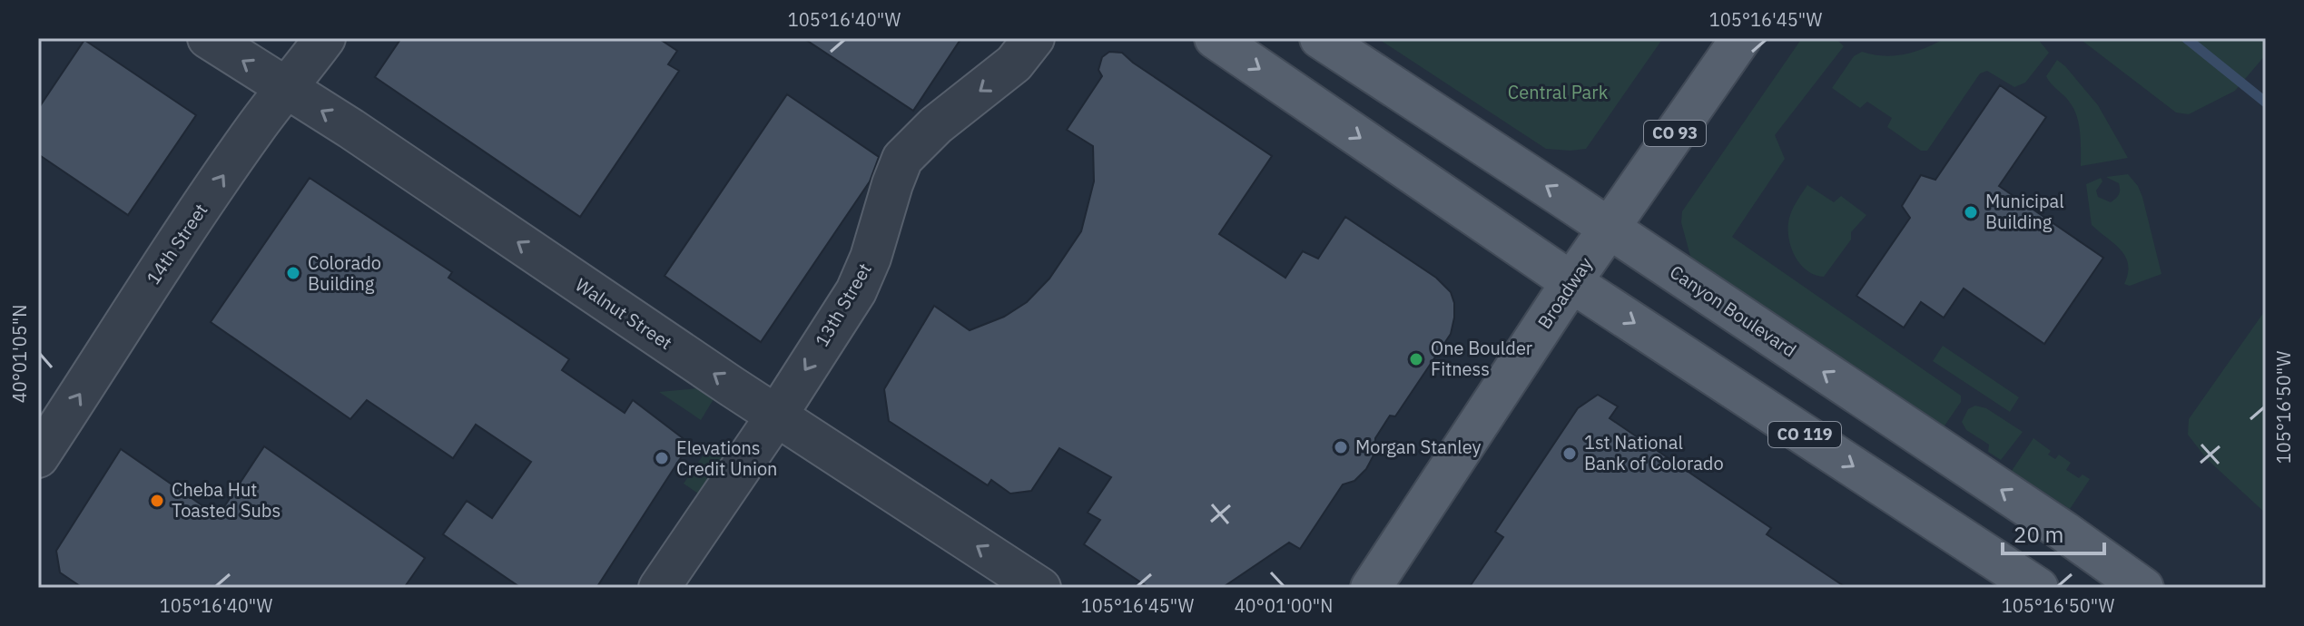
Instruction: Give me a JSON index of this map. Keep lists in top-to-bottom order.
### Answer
{
  "streets": {
    "main road": [
      "CO 93",
      "Broadway",
      "Canyon Boulevard",
      "CO 119"
    ],
    "street": ["14th Street", "13th Street", "Walnut Street"]
  },
  "crossings": [
    ["14th Street", "Walnut Street"],
    ["Broadway", "Canyon Boulevard"],
    ["Broadway", "CO 119"],
    ["13th Street", "Walnut Street"]
  ],
  "one_way": ["14th Street", "13th Street", "Walnut Street"],
  "parks": ["Central Park"],
  "places": [
    "Municipal Building",
    "Colorado Building",
    "One Boulder Fitness",
    "Morgan Stanley",
    "1st National Bank of Colorado",
    "Elevations Credit Union",
    "Cheba Hut Toasted Subs"
  ],
  "scale_bar": "20 m",
  "coordinates": [
    "105°16'40\"W",
    "105°16'45\"W",
    "40°01'05\"N",
    "105°16'50\"W",
    "40°01'00\"N"
  ]
}
